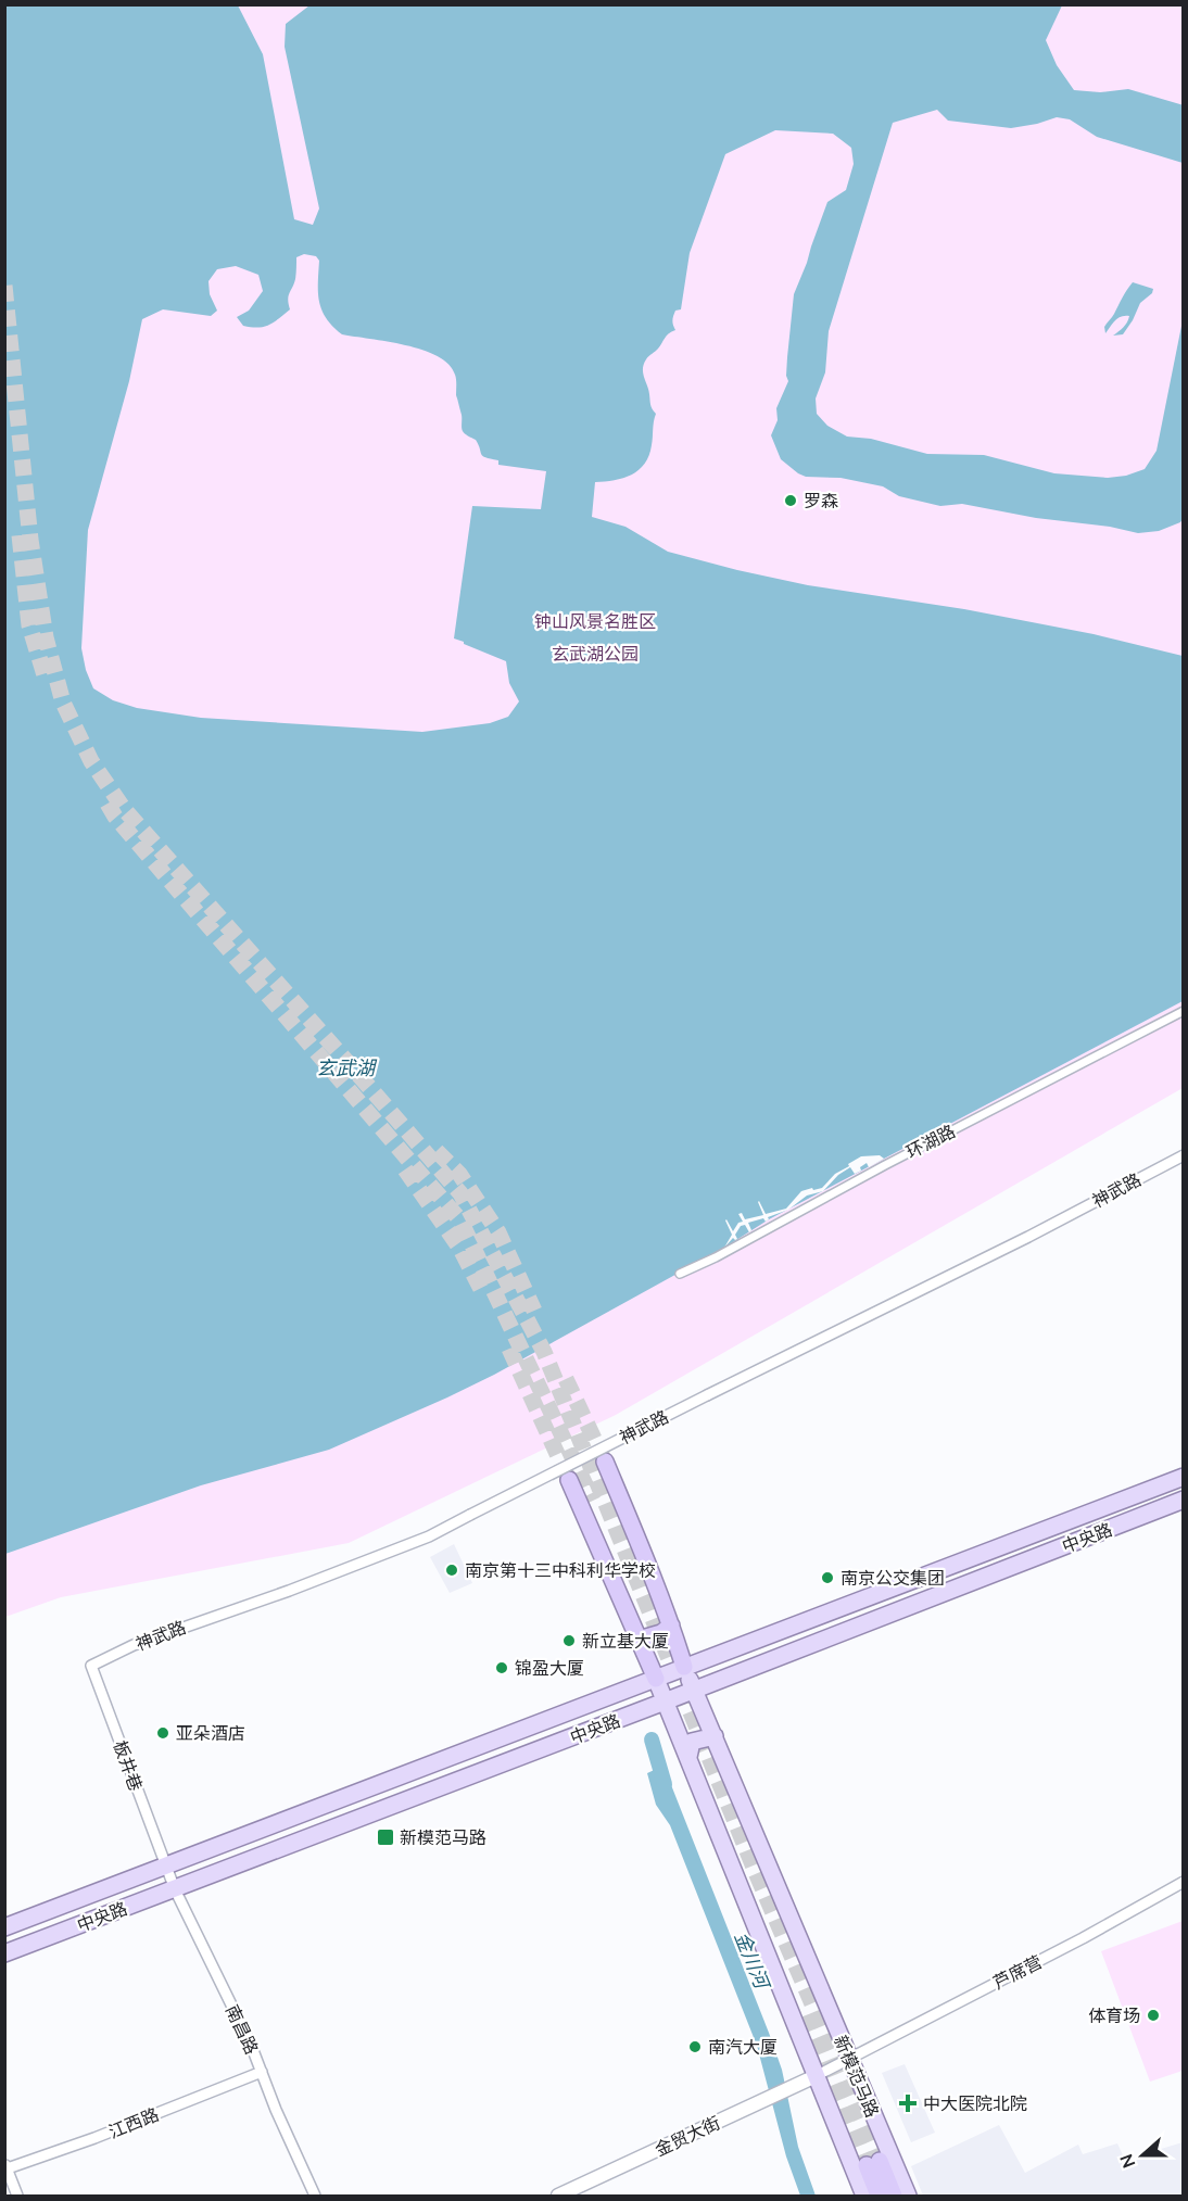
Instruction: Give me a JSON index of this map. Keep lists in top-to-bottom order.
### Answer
{
  "streets": {
    "main road": ["中央路", "新模范马路"],
    "street": [
      "环湖路",
      "神武路",
      "板井巷",
      "芦席营",
      "南昌路",
      "江西路",
      "金贸大街"
    ]
  },
  "crossings": [
    ["神武路", "板井巷"],
    ["中央路", "板井巷"],
    ["中央路", "南昌路"],
    ["中央路", "新模范马路"],
    ["板井巷", "南昌路"],
    ["芦席营", "新模范马路"],
    ["芦席营", "金贸大街"],
    ["南昌路", "江西路"],
    ["新模范马路", "金贸大街"]
  ],
  "water": ["玄武湖", "金川河"],
  "parks": ["钟山风景名胜区", "玄武湖公园"],
  "places": {
    "other": [
      "罗森",
      "南京第十三中科利华学校",
      "南京公交集团",
      "新立基大厦",
      "锦盈大厦",
      "亚朵酒店",
      "体育场",
      "南汽大厦"
    ],
    "transit": ["新模范马路"],
    "health": ["中大医院北院"]
  },
  "north": "left"
}
